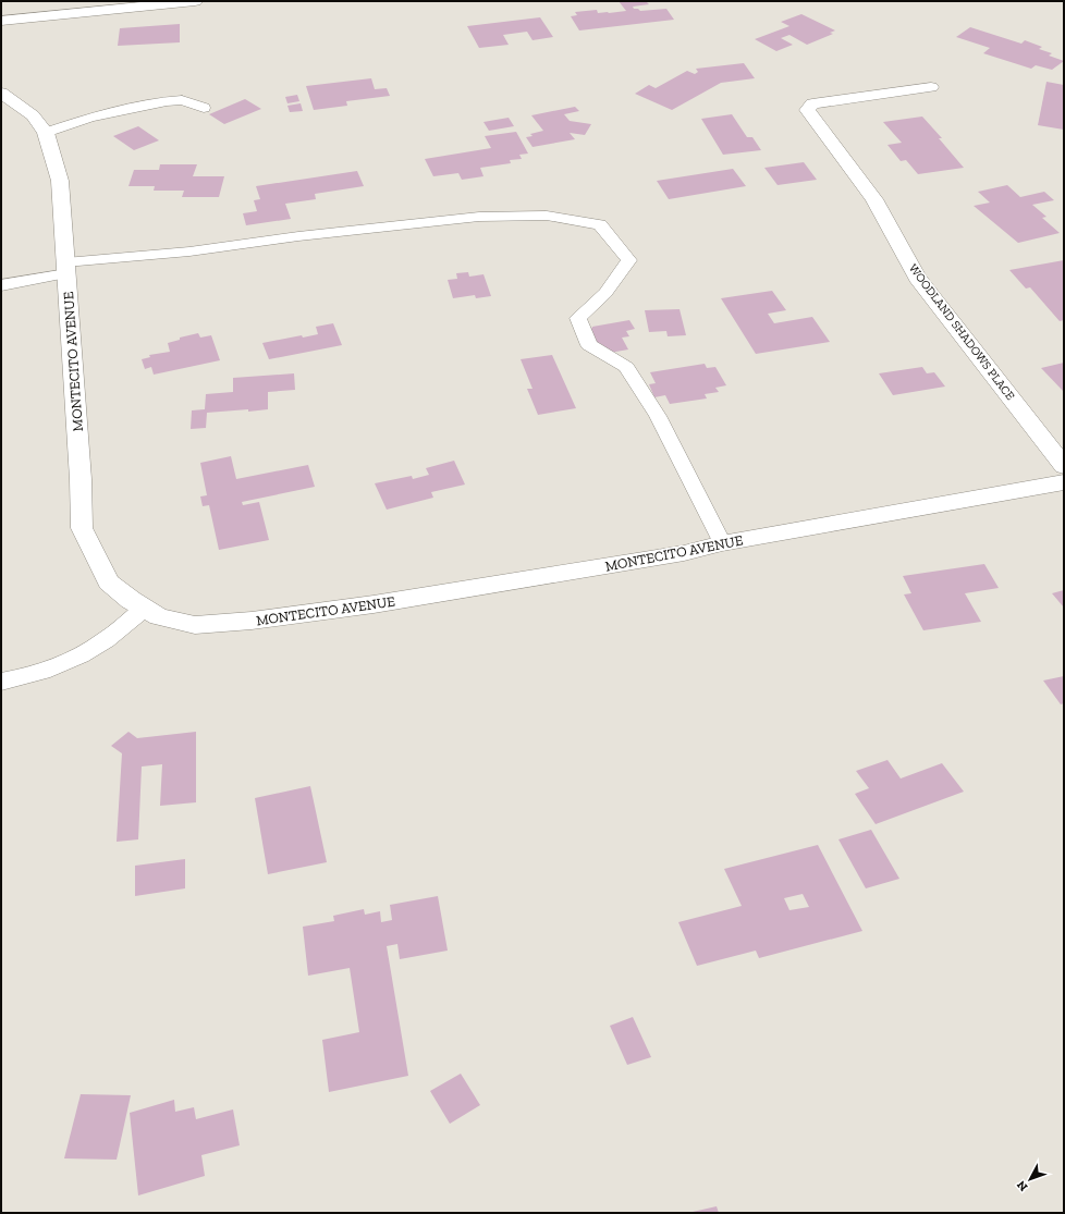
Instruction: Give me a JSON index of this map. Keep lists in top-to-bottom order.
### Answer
{
  "streets": {
    "street": ["WOODLAND SHADOWS PLACE", "MONTECITO AVENUE"]
  },
  "north": "bottom left"
}
